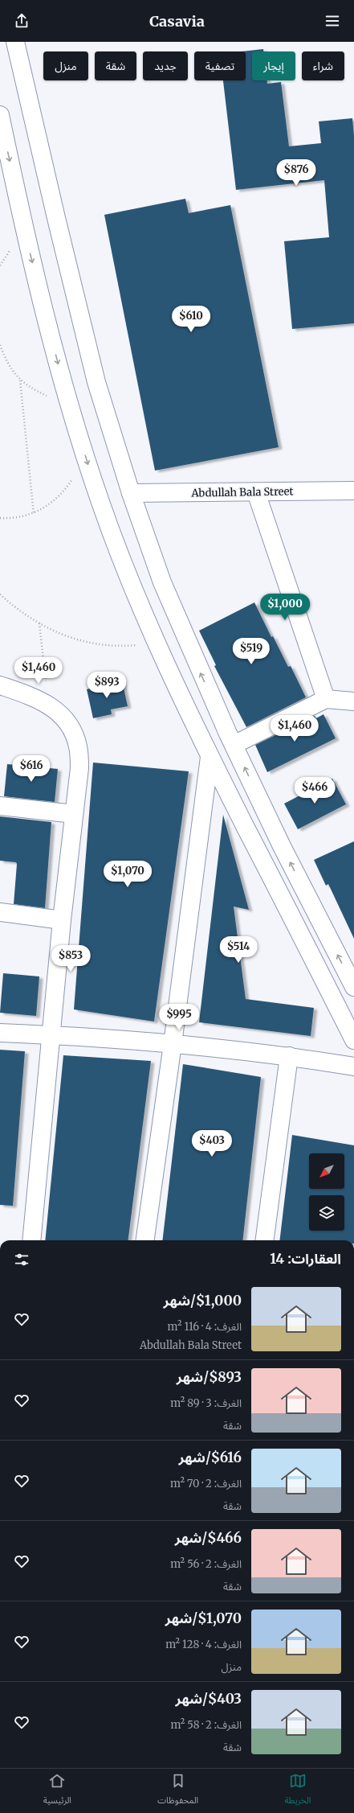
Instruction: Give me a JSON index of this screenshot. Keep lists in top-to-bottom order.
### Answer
{
  "streets": {
    "street": ["Abdullah Bala Street"]
  },
  "north": "bottom left",
  "page": {
    "header": "Casavia",
    "chip": [
      "شراء",
      "إيجار",
      "تصفية",
      "جديد",
      "شقة",
      "منزل"
    ],
    "price": [
      "$876",
      "$610",
      "$1,000",
      "$519",
      "$1,460",
      "$893",
      "$1,460",
      "$616",
      "$466",
      "$1,070",
      "$514",
      "$853",
      "$995",
      "$403"
    ],
    "heading": "العقارات: 14",
    "list": [
      {
        "name": "$1,000/شهر",
        "note": "الغرف: 4 · 116 m² · Abdullah Bala Street"
      },
      {
        "name": "$893/شهر",
        "note": "الغرف: 3 · 89 m² · شقة"
      },
      {
        "name": "$616/شهر",
        "note": "الغرف: 2 · 70 m² · شقة"
      },
      {
        "name": "$466/شهر",
        "note": "الغرف: 2 · 56 m² · شقة"
      },
      {
        "name": "$1,070/شهر",
        "note": "الغرف: 4 · 128 m² · منزل"
      },
      {
        "name": "$403/شهر",
        "note": "الغرف: 2 · 58 m² · شقة"
      }
    ],
    "tabs": ["الخريطة", "المحفوظات", "الرئيسية"]
  }
}
